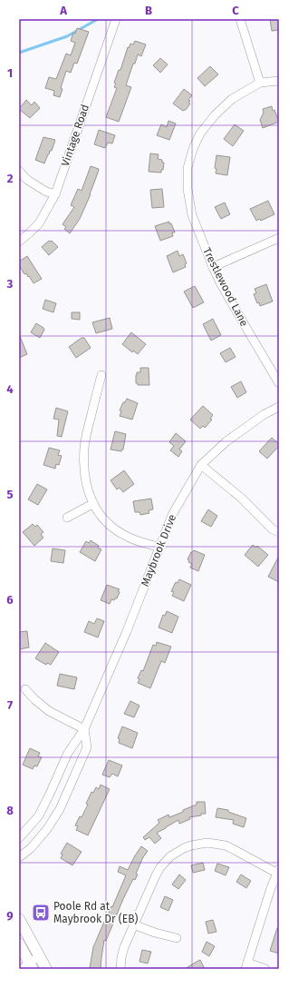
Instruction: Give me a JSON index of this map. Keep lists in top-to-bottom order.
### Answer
{
  "streets": {
    "street": ["Vintage Road", "Trestlewood Lane", "Maybrook Drive"]
  },
  "places": {
    "bus stop": ["Poole Rd at Maybrook Dr (EB)"]
  },
  "grid": {
    "columns": ["A", "B", "C"],
    "rows": [
      "1",
      "2",
      "3",
      "4",
      "5",
      "6",
      "7",
      "8",
      "9"
    ]
  }
}
